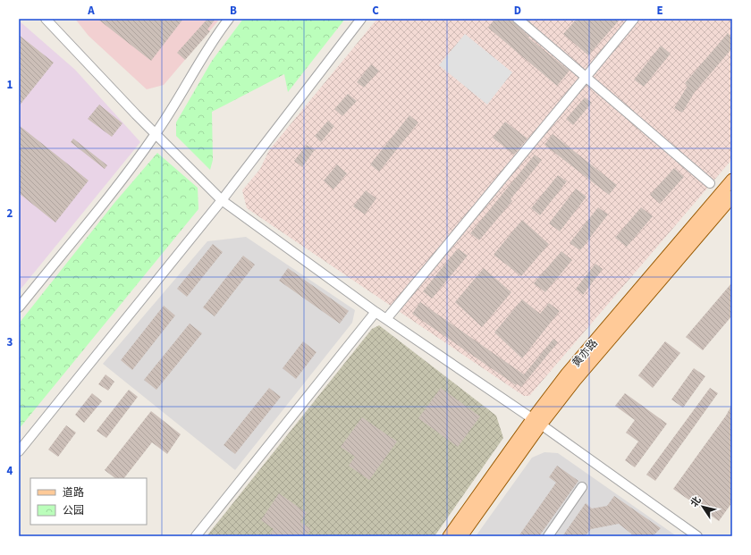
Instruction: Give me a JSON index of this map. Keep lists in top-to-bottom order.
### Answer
{
  "streets": {
    "main road": ["黄亦路"]
  },
  "legend": ["道路", "公园"],
  "north": "top left",
  "grid": {
    "columns": [
      "A",
      "B",
      "C",
      "D",
      "E"
    ],
    "rows": [
      "1",
      "2",
      "3",
      "4"
    ]
  }
}
